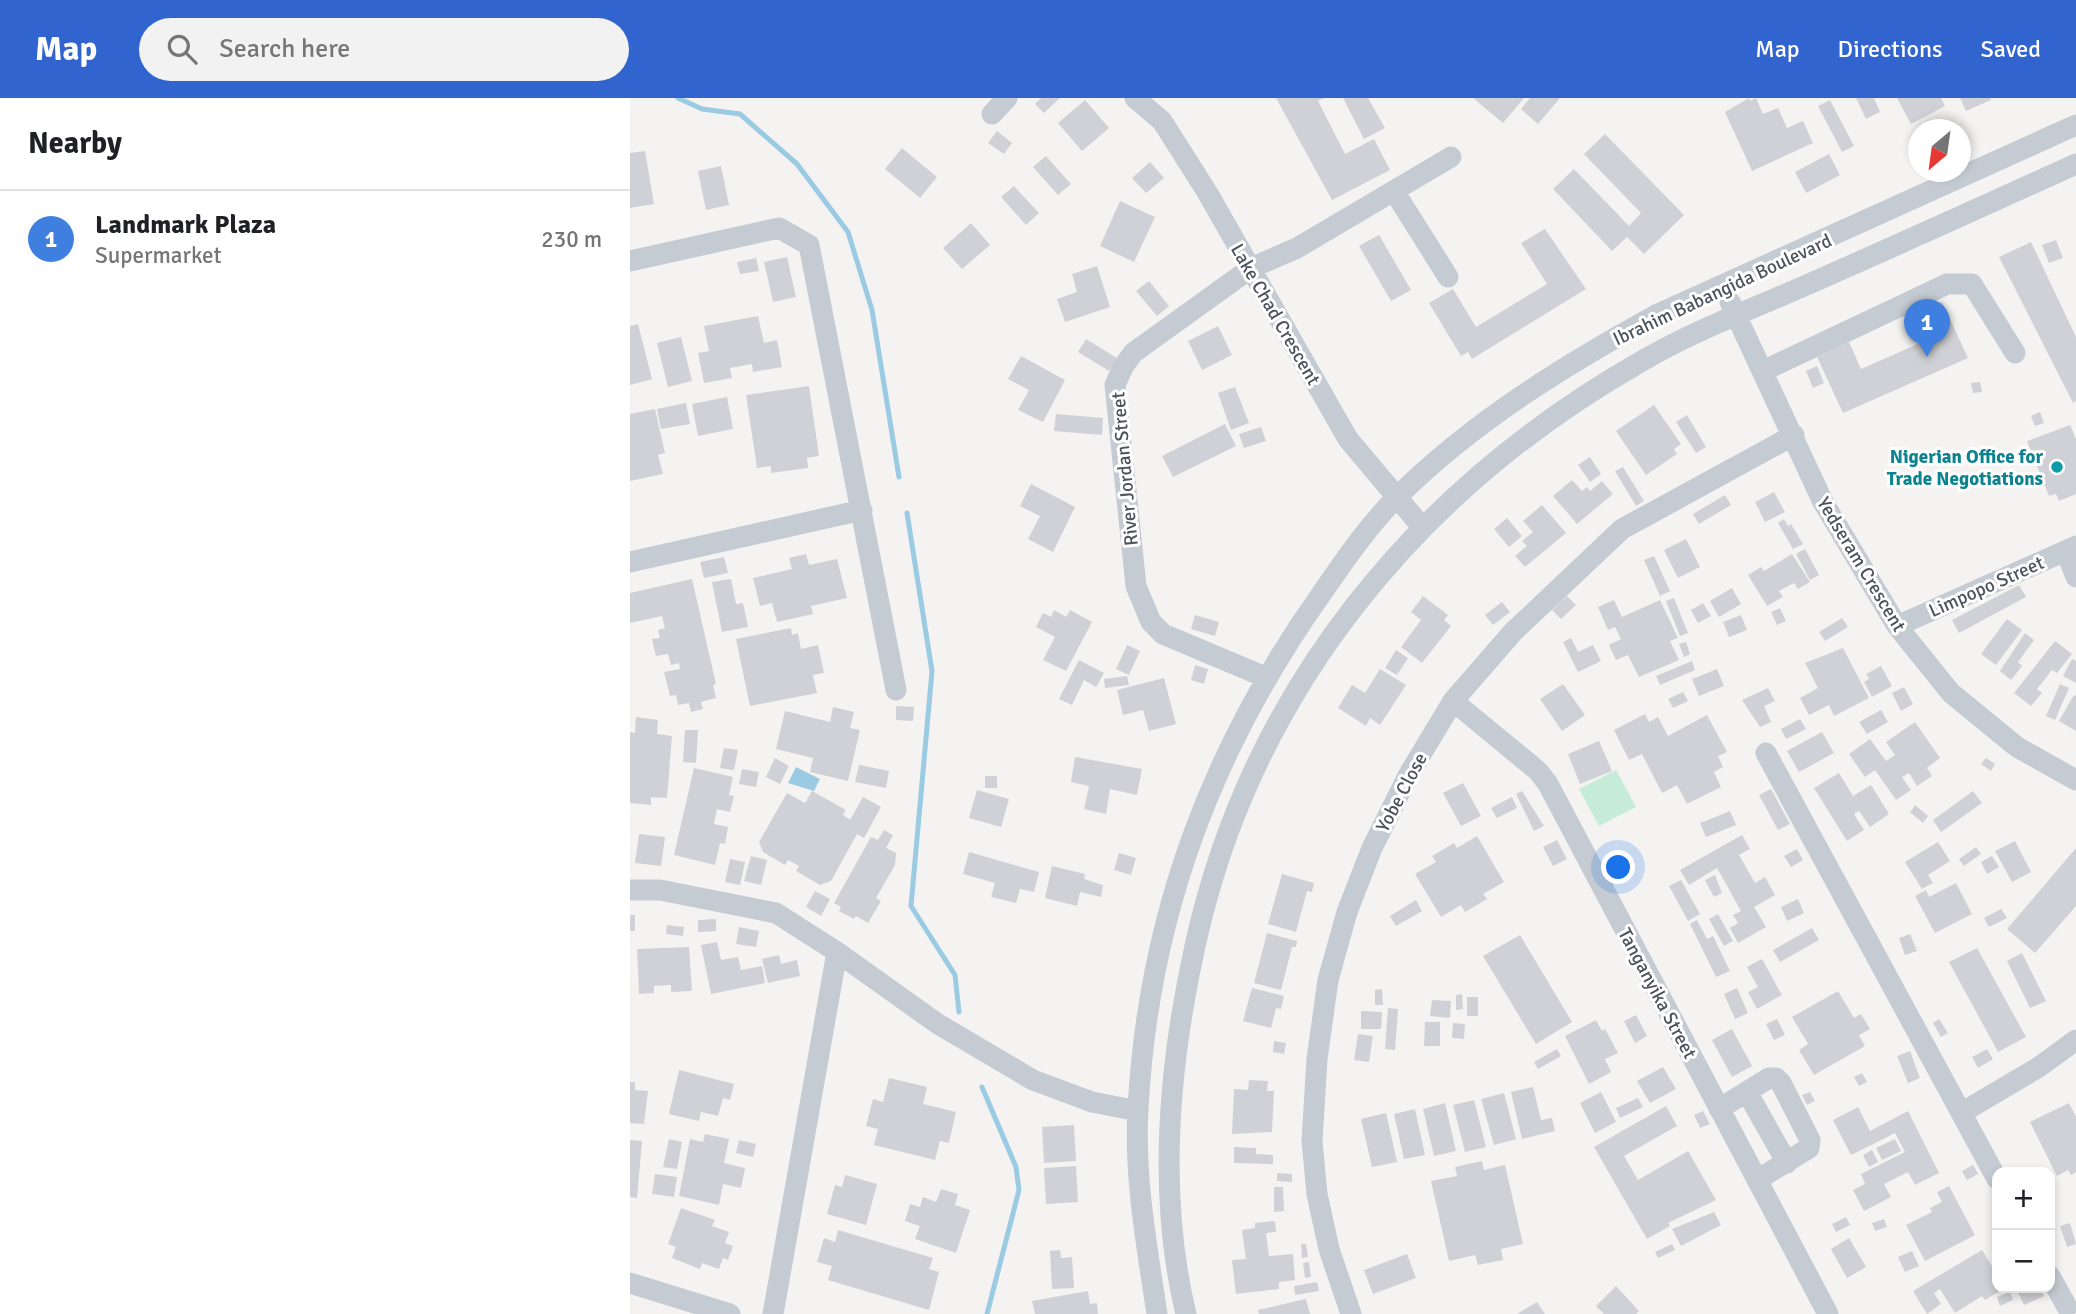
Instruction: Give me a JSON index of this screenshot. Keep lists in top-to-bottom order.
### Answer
{
  "streets": {
    "street": [
      "Ibrahim Babangida Boulevard",
      "Lake Chad Crescent",
      "River Jordan Street",
      "Yedseram Crescent",
      "Limpopo Street",
      "Yobe Close",
      "Tanganyika Street"
    ]
  },
  "crossings": [
    ["Ibrahim Babangida Boulevard", "Lake Chad Crescent"],
    ["Ibrahim Babangida Boulevard", "River Jordan Street"],
    ["Ibrahim Babangida Boulevard", "Yedseram Crescent"],
    ["Lake Chad Crescent", "River Jordan Street"],
    ["Yedseram Crescent", "Limpopo Street"],
    ["Yedseram Crescent", "Yobe Close"],
    ["Yobe Close", "Tanganyika Street"]
  ],
  "places": ["Nigerian Office for Trade Negotiations"],
  "north": "bottom left",
  "page": {
    "header": "Map",
    "search": "Search here",
    "nav": ["Map", "Directions", "Saved"],
    "heading": "Nearby",
    "list": [
      {
        "mark": "1",
        "name": "Landmark Plaza",
        "note": "Supermarket",
        "value": "230 m"
      }
    ],
    "pins": "1",
    "map_buttons": ["+", "−"]
  }
}
